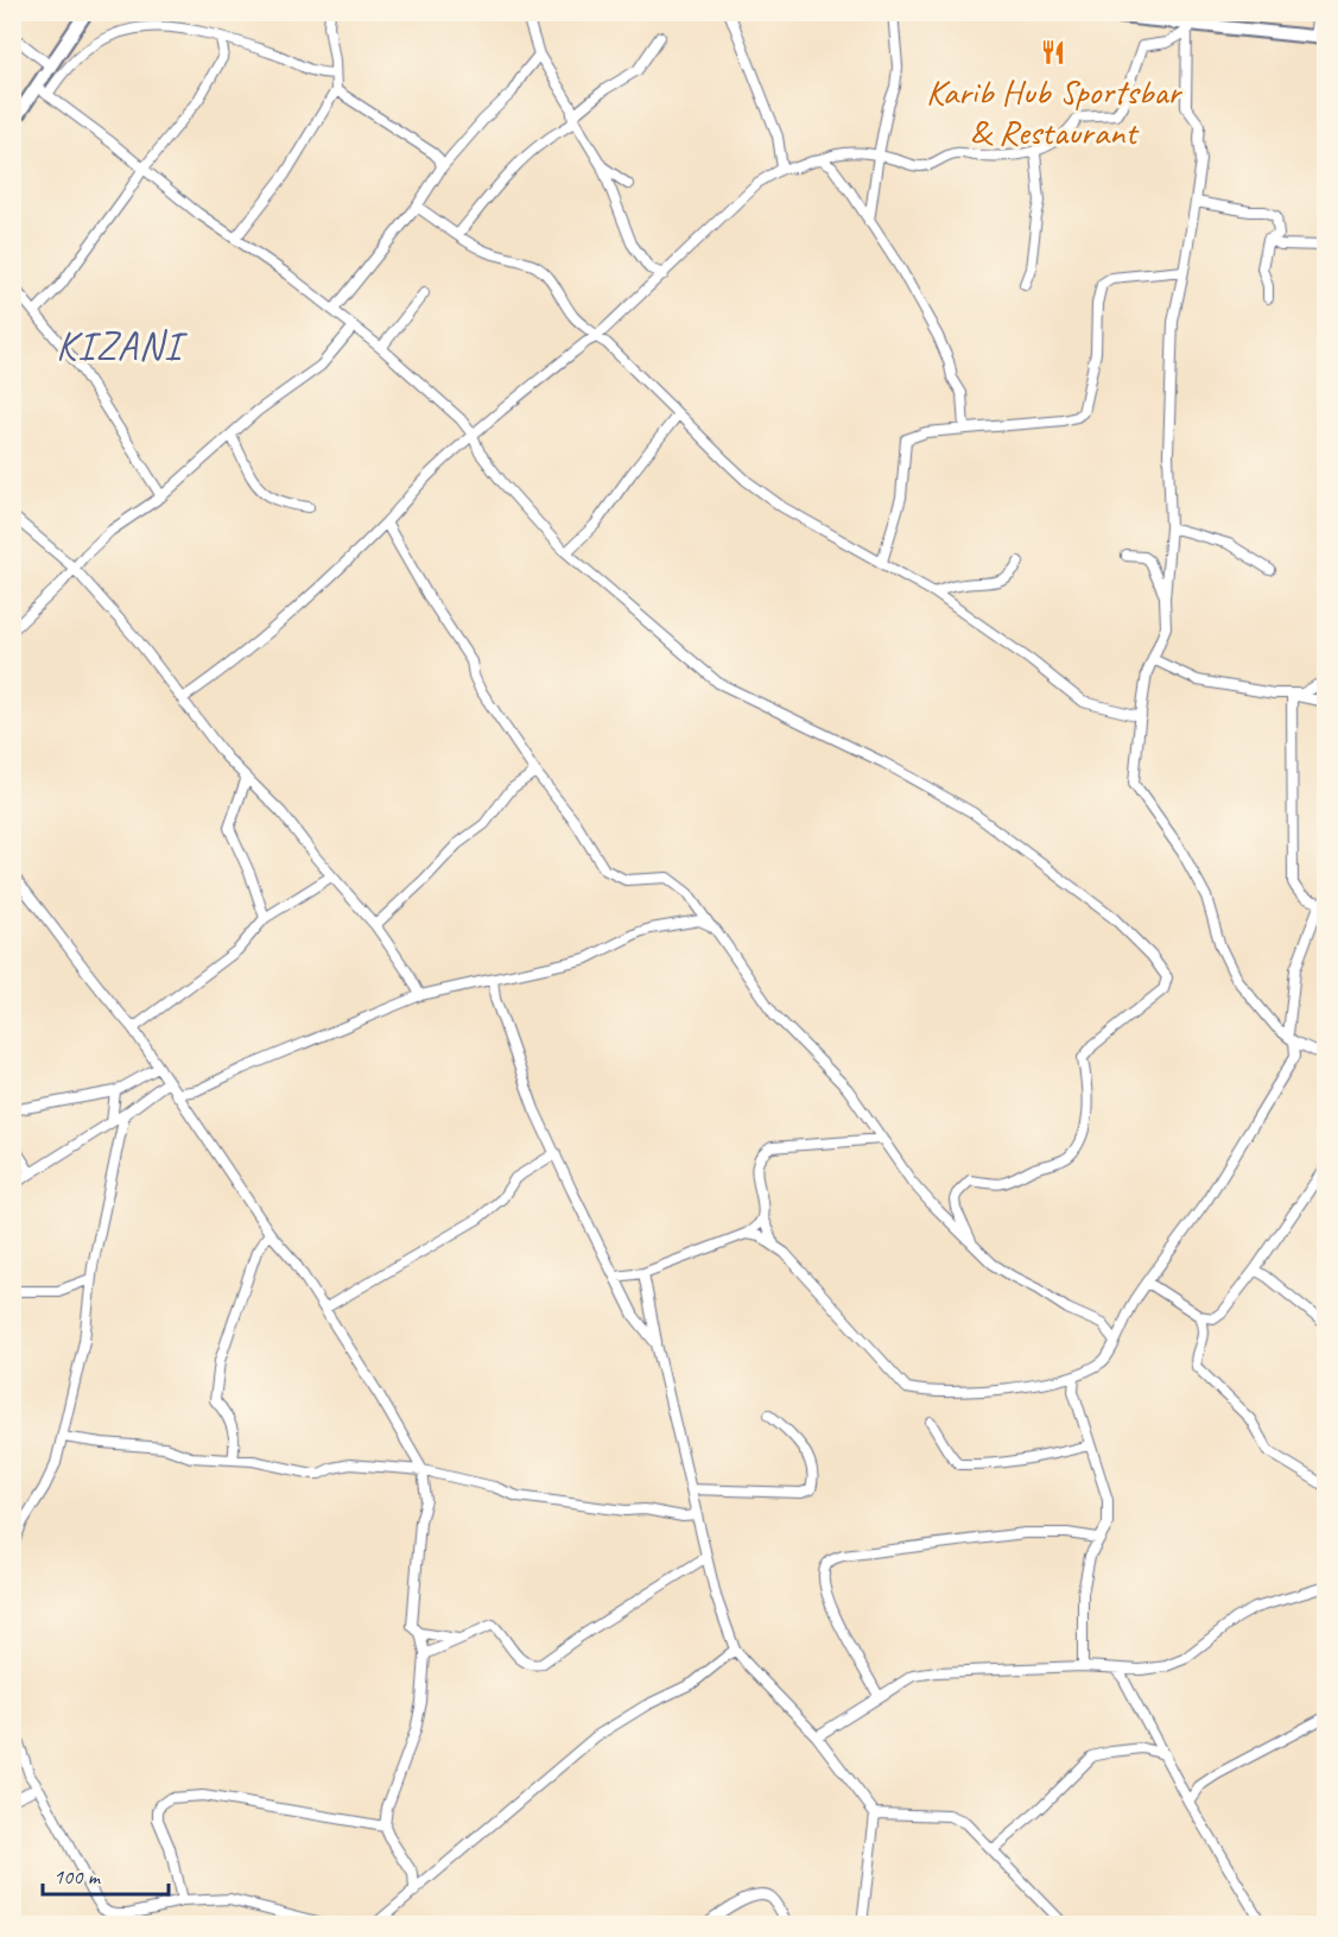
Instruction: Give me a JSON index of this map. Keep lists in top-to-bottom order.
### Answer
{
  "districts": ["KIZANI"],
  "places": {
    "restaurant": ["Karib Hub Sportsbar & Restaurant"]
  },
  "scale_bar": "100 m"
}
